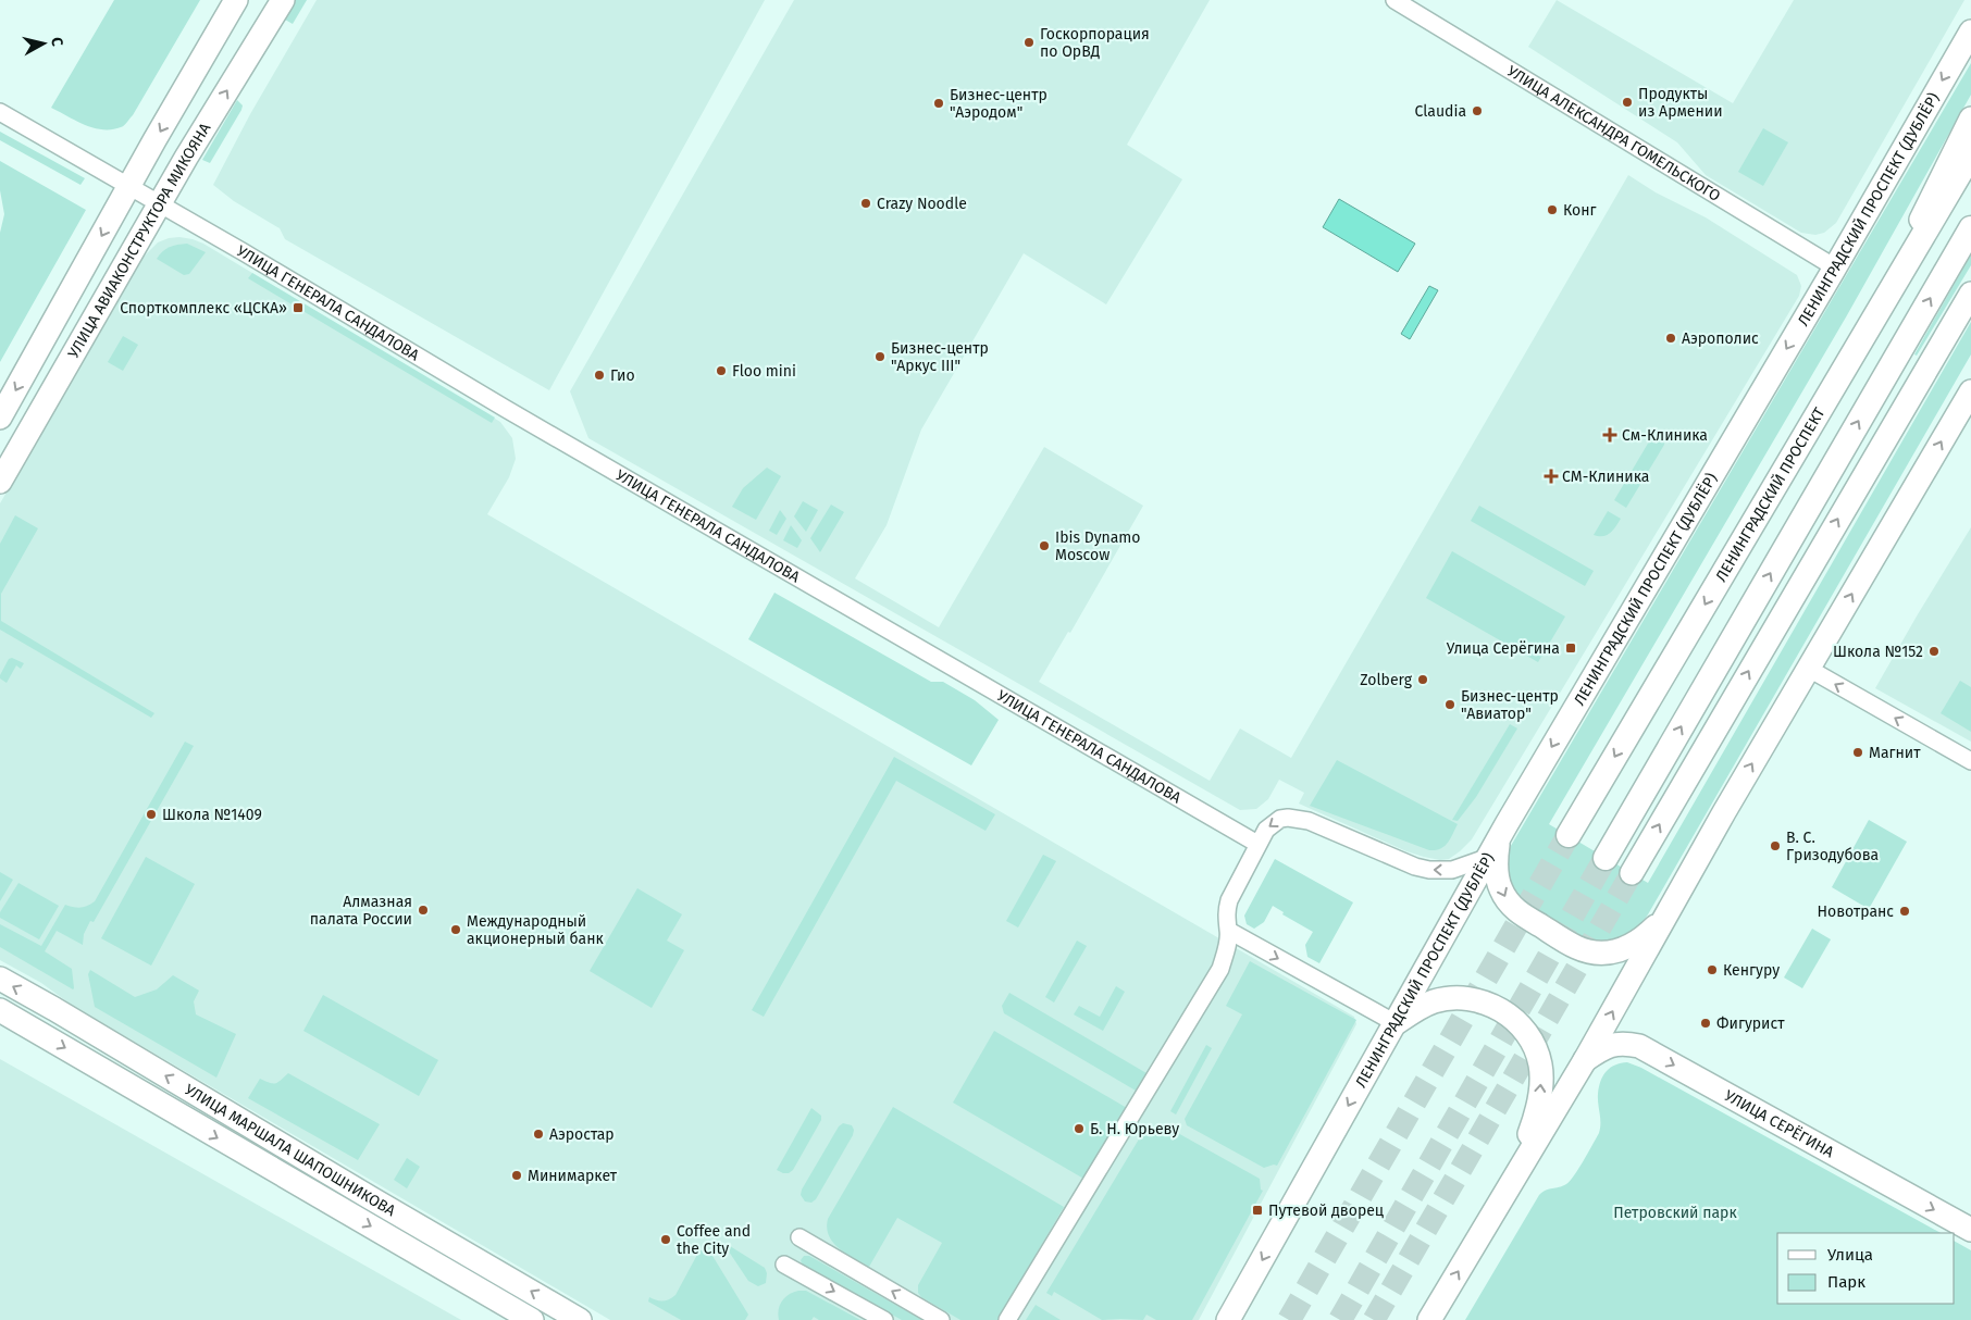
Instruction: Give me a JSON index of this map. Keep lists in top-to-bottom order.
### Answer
{
  "streets": {
    "main road": [
      "ЛЕНИНГРАДСКИЙ ПРОСПЕКТ (ДУБЛЁР)",
      "УЛИЦА АВИАКОНСТРУКТОРА МИКОЯНА",
      "ЛЕНИНГРАДСКИЙ ПРОСПЕКТ",
      "УЛИЦА СЕРЁГИНА",
      "УЛИЦА МАРШАЛА ШАПОШНИКОВА"
    ],
    "street": ["УЛИЦА АЛЕКСАНДРА ГОМЕЛЬСКОГО", "УЛИЦА ГЕНЕРАЛА САНДАЛОВА"]
  },
  "crossings": [
    ["УЛИЦА АЛЕКСАНДРА ГОМЕЛЬСКОГО", "ЛЕНИНГРАДСКИЙ ПРОСПЕКТ (ДУБЛЁР)"],
    ["УЛИЦА АВИАКОНСТРУКТОРА МИКОЯНА", "УЛИЦА ГЕНЕРАЛА САНДАЛОВА"]
  ],
  "one_way": ["УЛИЦА СЕРЁГИНА"],
  "parks": ["Петровский парк"],
  "places": {
    "other": [
      "Госкорпорация по ОрВД",
      "Продукты из Армении",
      "Бизнес-центр \"Аэродом\"",
      "Claudia",
      "Crazy Noodle",
      "Конг",
      "Аэрополис",
      "Бизнес-центр \"Аркус III\"",
      "Floo mini",
      "Гио",
      "Ibis Dynamo Moscow",
      "Школа №152",
      "Zolberg",
      "Бизнес-центр \"Авиатор\"",
      "Магнит",
      "Школа №1409",
      "В. С. Гризодубова",
      "Алмазная палата России",
      "Новотранс",
      "Международный акционерный банк",
      "Кенгуру",
      "Фигурист",
      "Б. Н. Юрьеву",
      "Аэростар",
      "Минимаркет",
      "Coffee and the City"
    ],
    "transit": ["Спорткомплекс «ЦСКА»", "Улица Серёгина", "Путевой дворец"],
    "health": ["См-Клиника", "СМ-Клиника"]
  },
  "legend": ["Улица", "Парк"],
  "north": "right"
}
